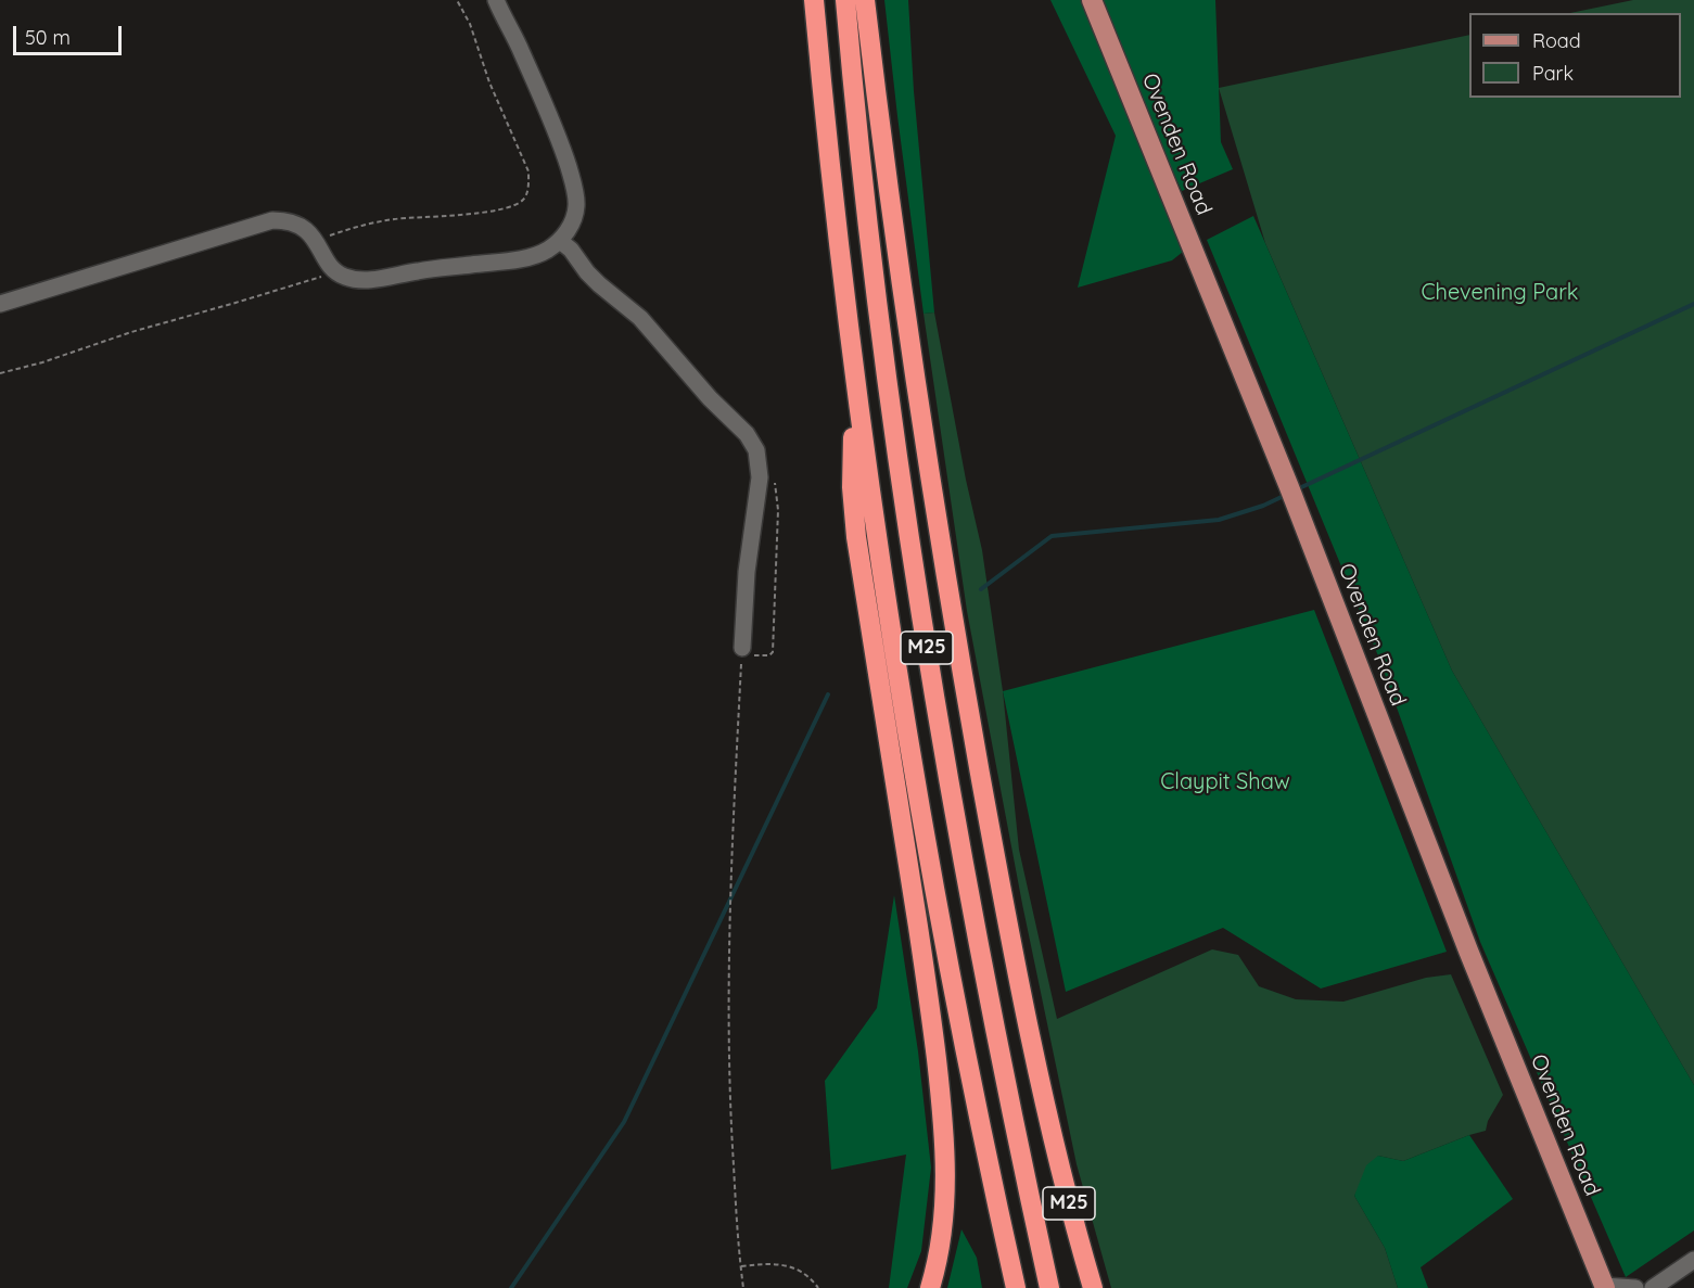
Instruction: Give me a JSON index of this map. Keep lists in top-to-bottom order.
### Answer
{
  "streets": {
    "highway": ["M25"],
    "main road": ["Ovenden Road"]
  },
  "parks": ["Chevening Park", "Claypit Shaw"],
  "legend": ["Road", "Park"],
  "scale_bar": "50 m"
}
